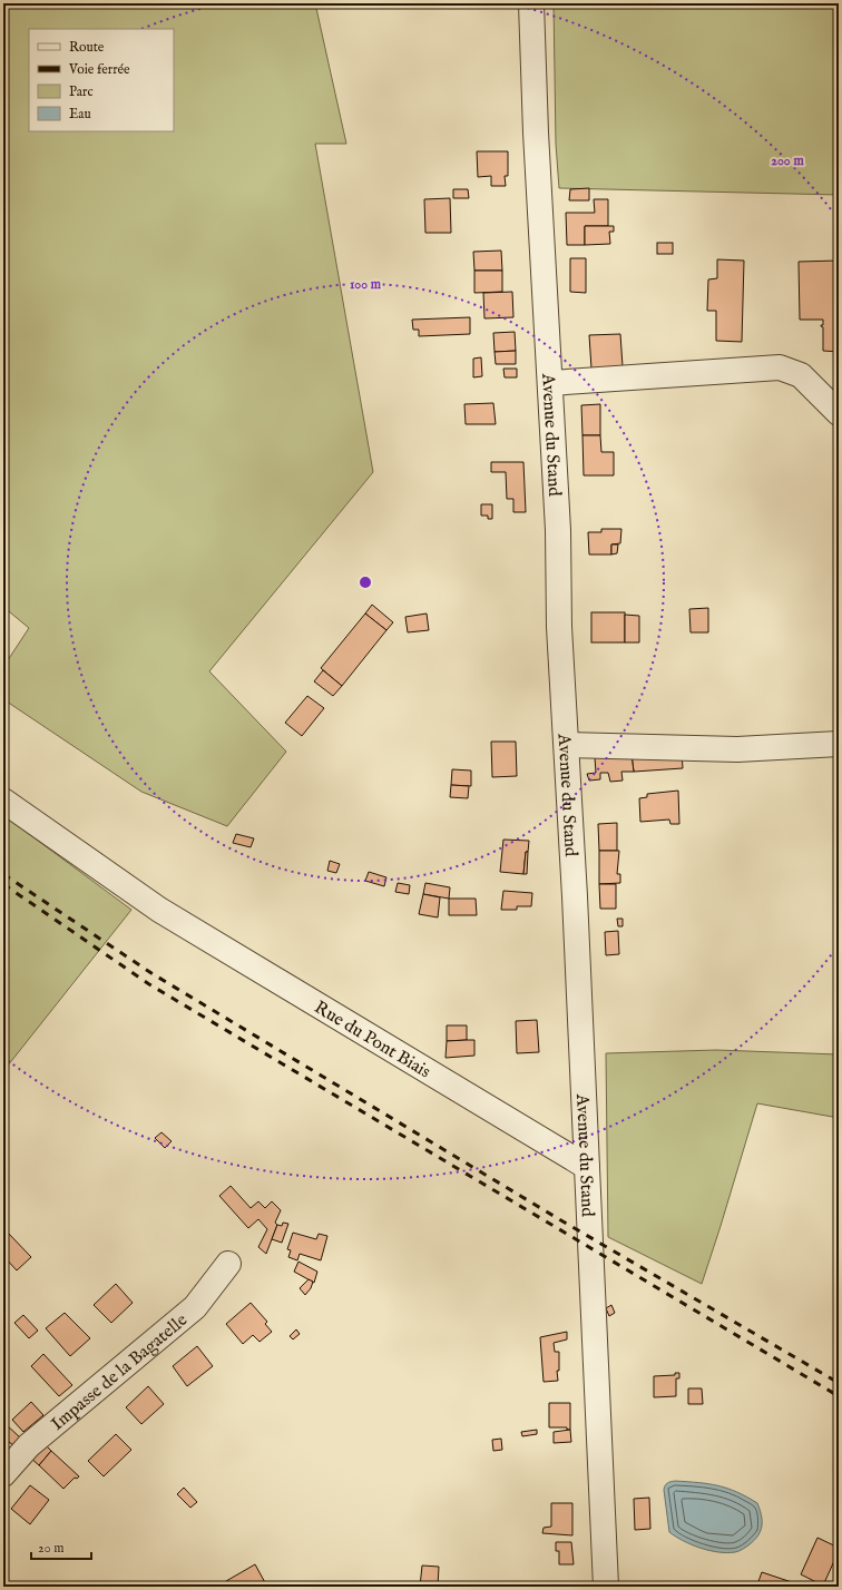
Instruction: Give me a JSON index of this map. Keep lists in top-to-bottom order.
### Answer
{
  "streets": {
    "street": ["Avenue du Stand", "Rue du Pont Biais", "Impasse de la Bagatelle"]
  },
  "crossings": [
    ["Avenue du Stand", "Rue du Pont Biais"]
  ],
  "legend": [
    "Route",
    "Voie ferrée",
    "Parc",
    "Eau"
  ],
  "scale_bar": "20 m",
  "rings": ["200 m", "100 m"]
}
